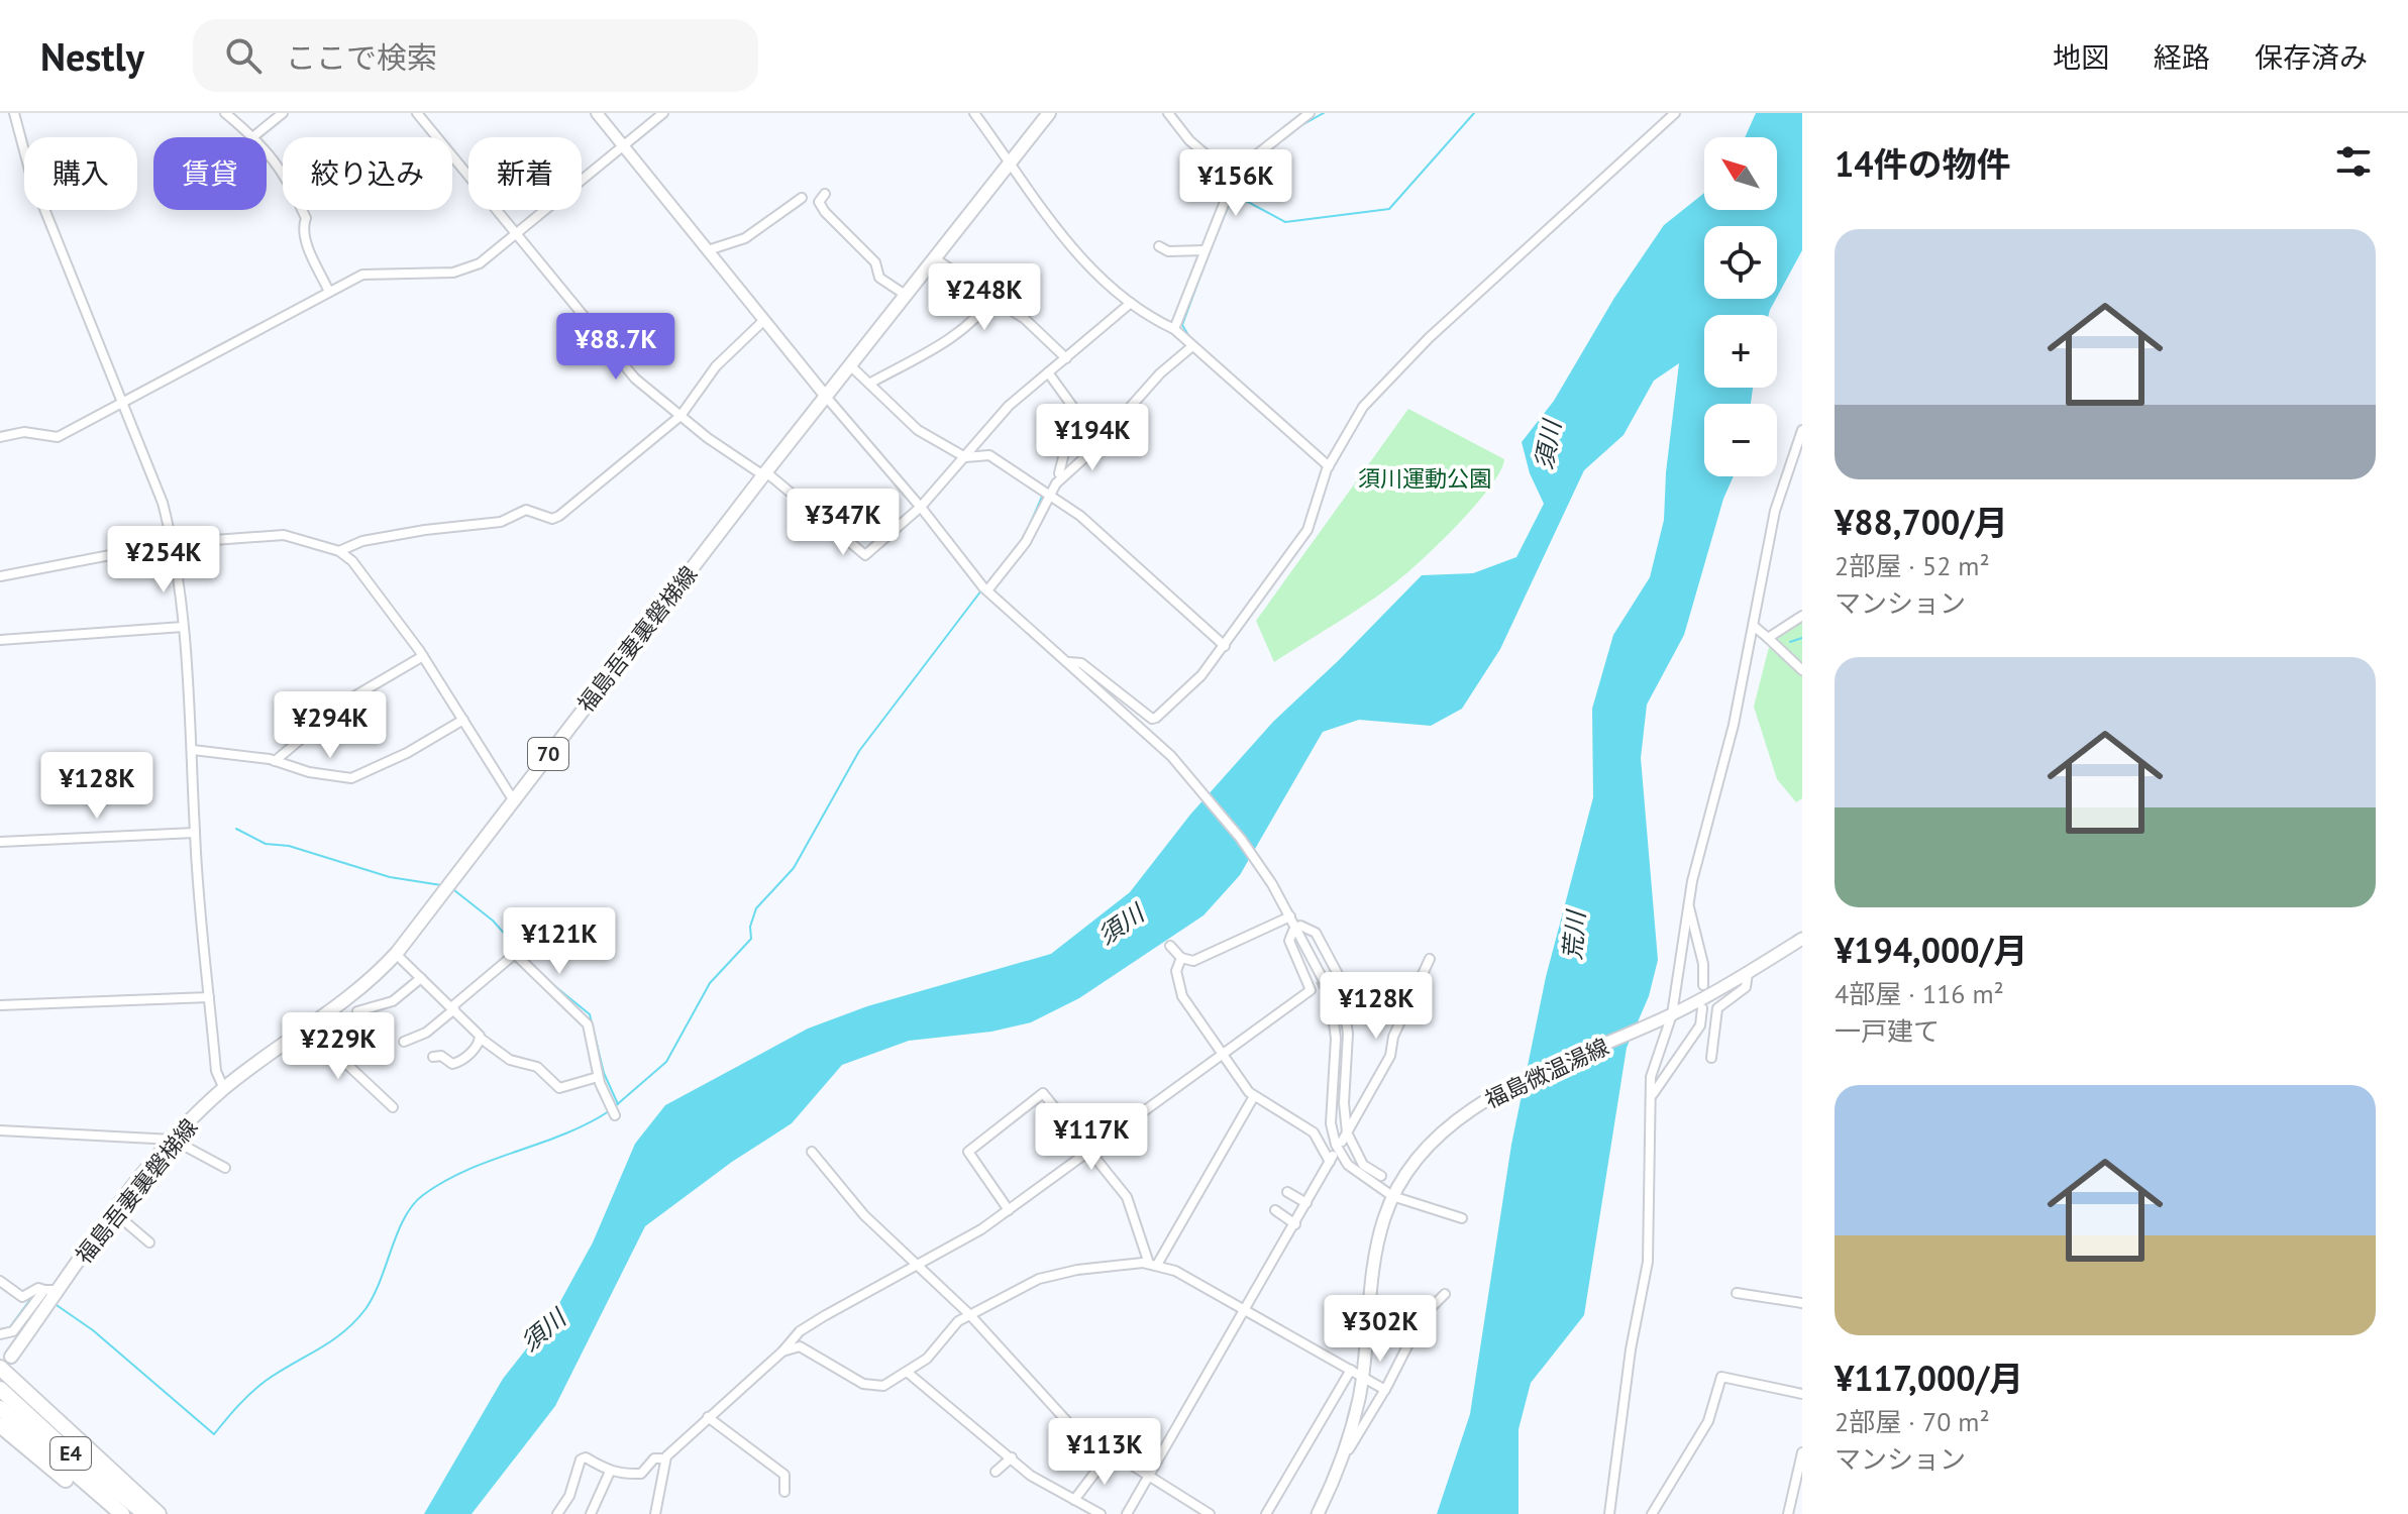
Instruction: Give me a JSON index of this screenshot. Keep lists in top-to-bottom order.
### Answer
{
  "streets": {
    "highway": ["E4"],
    "main road": ["福島吾妻裏磐梯線", "70", "福島微温湯線"]
  },
  "water": ["須川", "荒川"],
  "parks": ["須川運動公園"],
  "north": "top left",
  "page": {
    "header": "Nestly",
    "search": "ここで検索",
    "nav": ["地図", "経路", "保存済み"],
    "heading": "14件の物件",
    "map_buttons": ["+", "−"],
    "chip": [
      "購入",
      "賃貸",
      "絞り込み",
      "新着"
    ],
    "price": [
      "¥156K",
      "¥248K",
      "¥88.7K",
      "¥194K",
      "¥347K",
      "¥254K",
      "¥294K",
      "¥128K",
      "¥121K",
      "¥128K",
      "¥229K",
      "¥117K",
      "¥302K",
      "¥113K"
    ],
    "list": [
      {
        "name": "¥88,700/月",
        "note": "2部屋 · 52 m² · マンション"
      },
      {
        "name": "¥194,000/月",
        "note": "4部屋 · 116 m² · 一戸建て"
      },
      {
        "name": "¥117,000/月",
        "note": "2部屋 · 70 m² · マンション"
      }
    ]
  }
}
